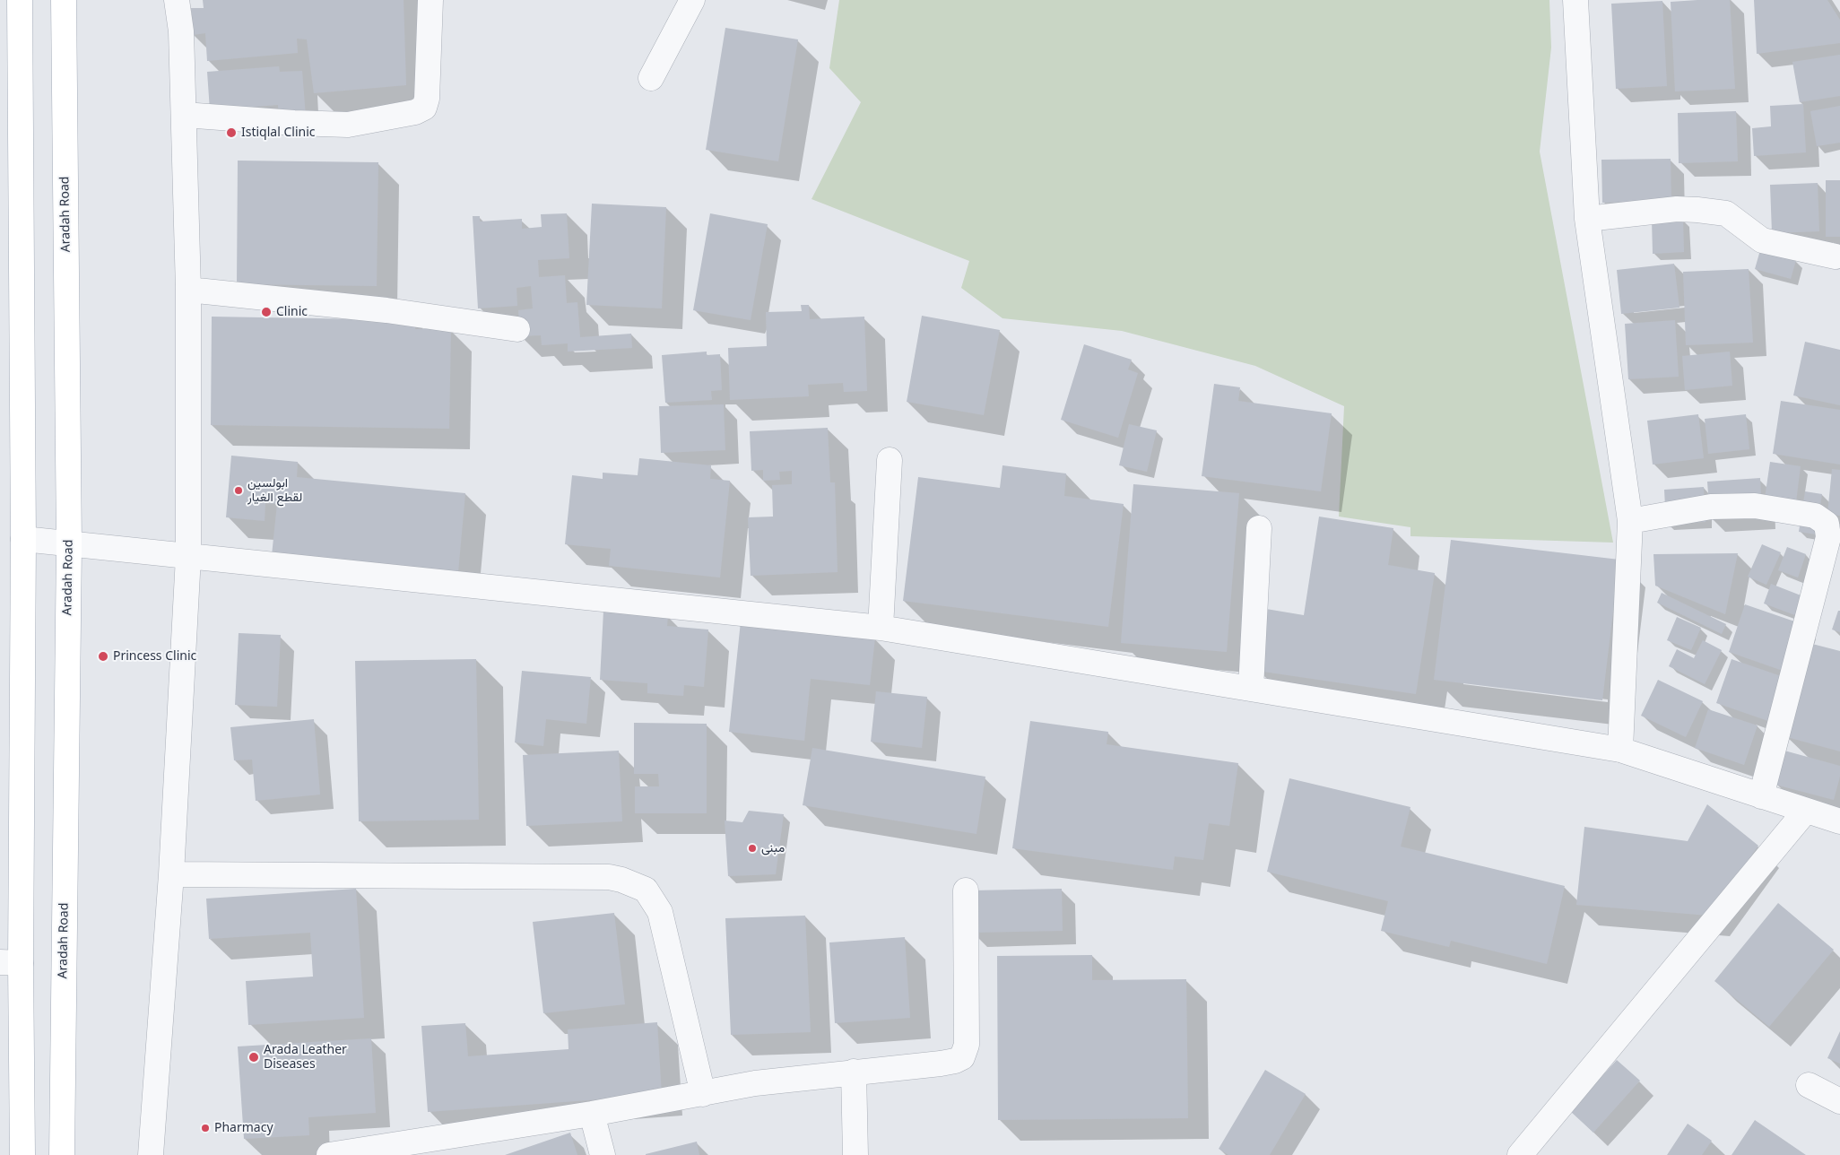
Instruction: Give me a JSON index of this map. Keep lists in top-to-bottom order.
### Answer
{
  "streets": {
    "main road": ["Aradah Road"]
  },
  "places": [
    "Istiqlal Clinic",
    "Clinic",
    "ابولسين لقطع الغيار",
    "Princess Clinic",
    "مبنى",
    "Arada Leather Diseases",
    "Pharmacy"
  ]
}
